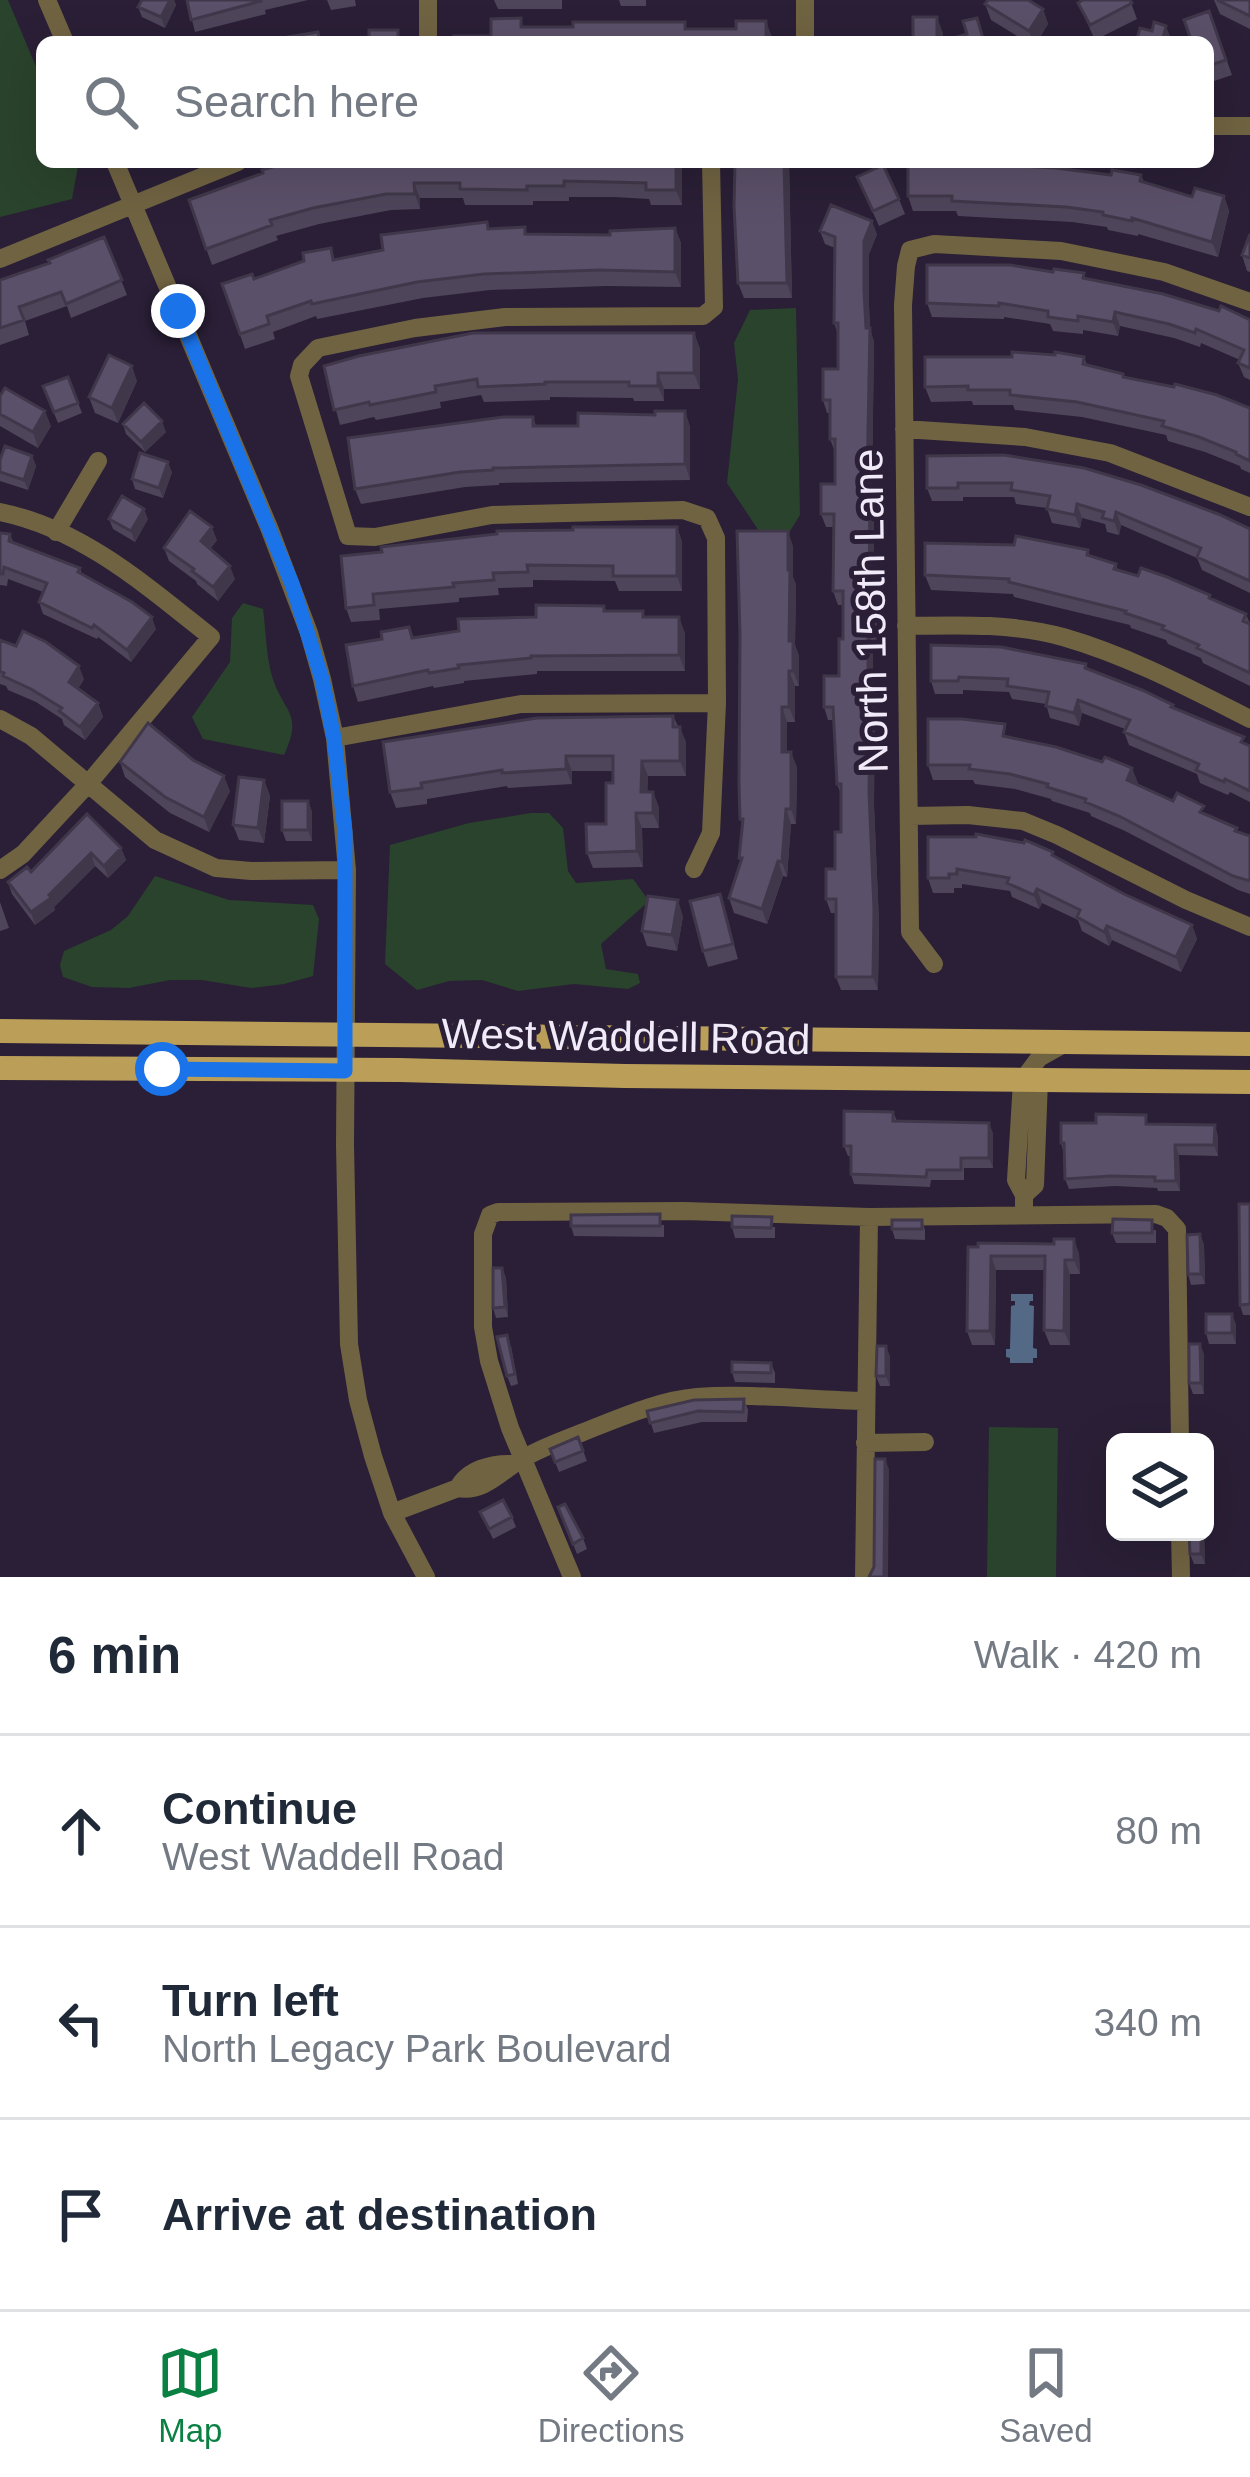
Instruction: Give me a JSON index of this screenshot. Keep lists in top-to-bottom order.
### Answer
{
  "streets": {
    "main road": ["West Waddell Road"],
    "street": ["North 158th Lane"]
  },
  "page": {
    "search": "Search here",
    "heading": ["6 min", "Walk · 420 m"],
    "list": [
      ["Continue", "West Waddell Road", "80 m"],
      ["Turn left", "North Legacy Park Boulevard", "340 m"],
      "Arrive at destination"
    ],
    "nav": ["Map", "Directions", "Saved"]
  }
}
